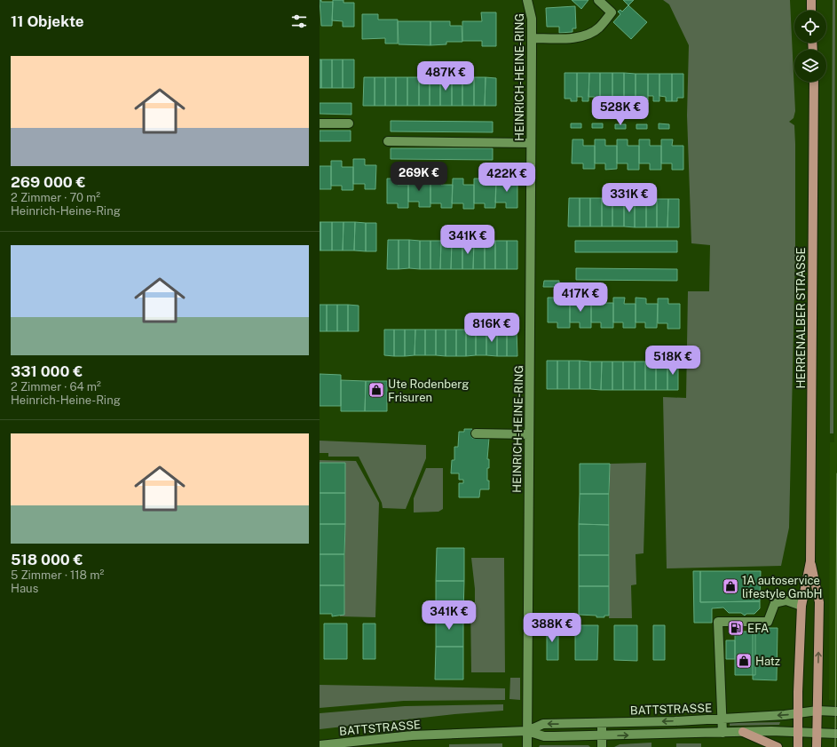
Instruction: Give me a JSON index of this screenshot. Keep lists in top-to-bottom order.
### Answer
{
  "streets": {
    "main road": ["HERRENALBER STRASSE"],
    "street": ["HEINRICH-HEINE-RING", "BATTSTRASSE"]
  },
  "crossings": [
    ["HEINRICH-HEINE-RING", "BATTSTRASSE"],
    ["HERRENALBER STRASSE", "BATTSTRASSE"]
  ],
  "places": {
    "shop": ["Ute Rodenberg Frisuren", "1A autoservice lifestyle GmbH", "Hatz"],
    "fuel station": ["EFA"]
  },
  "page": {
    "heading": "11 Objekte",
    "list": [
      {
        "name": "269 000 €",
        "note": "2 Zimmer · 70 m² · Heinrich-Heine-Ring"
      },
      {
        "name": "331 000 €",
        "note": "2 Zimmer · 64 m² · Heinrich-Heine-Ring"
      },
      {
        "name": "518 000 €",
        "note": "5 Zimmer · 118 m² · Haus"
      }
    ],
    "price": [
      "487K €",
      "528K €",
      "269K €",
      "422K €",
      "331K €",
      "341K €",
      "417K €",
      "816K €",
      "518K €",
      "341K €",
      "388K €"
    ]
  }
}
